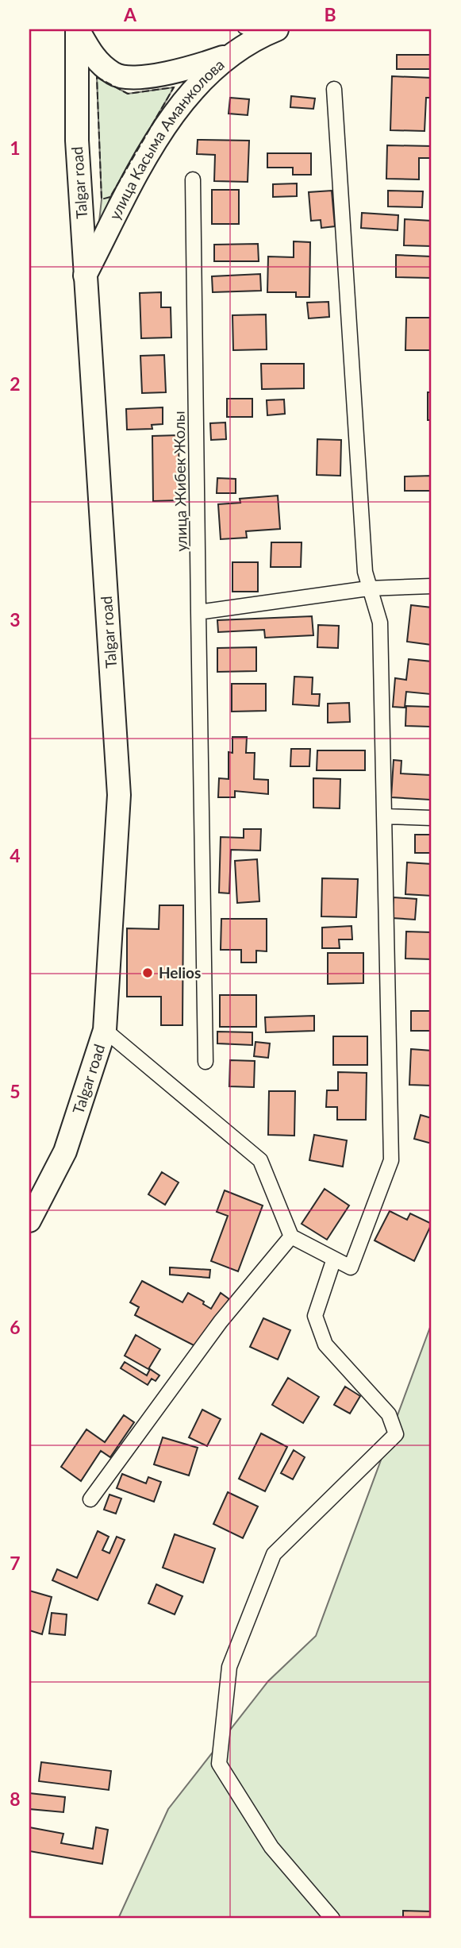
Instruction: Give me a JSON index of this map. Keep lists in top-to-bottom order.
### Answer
{
  "streets": {
    "main road": ["улица Касыма Аманжолова", "Talgar road"],
    "street": ["улица Жибек Жолы"]
  },
  "crossings": [
    ["улица Касыма Аманжолова", "Talgar road"]
  ],
  "places": ["Helios"],
  "grid": {
    "columns": ["A", "B"],
    "rows": [
      "1",
      "2",
      "3",
      "4",
      "5",
      "6",
      "7",
      "8"
    ]
  }
}
